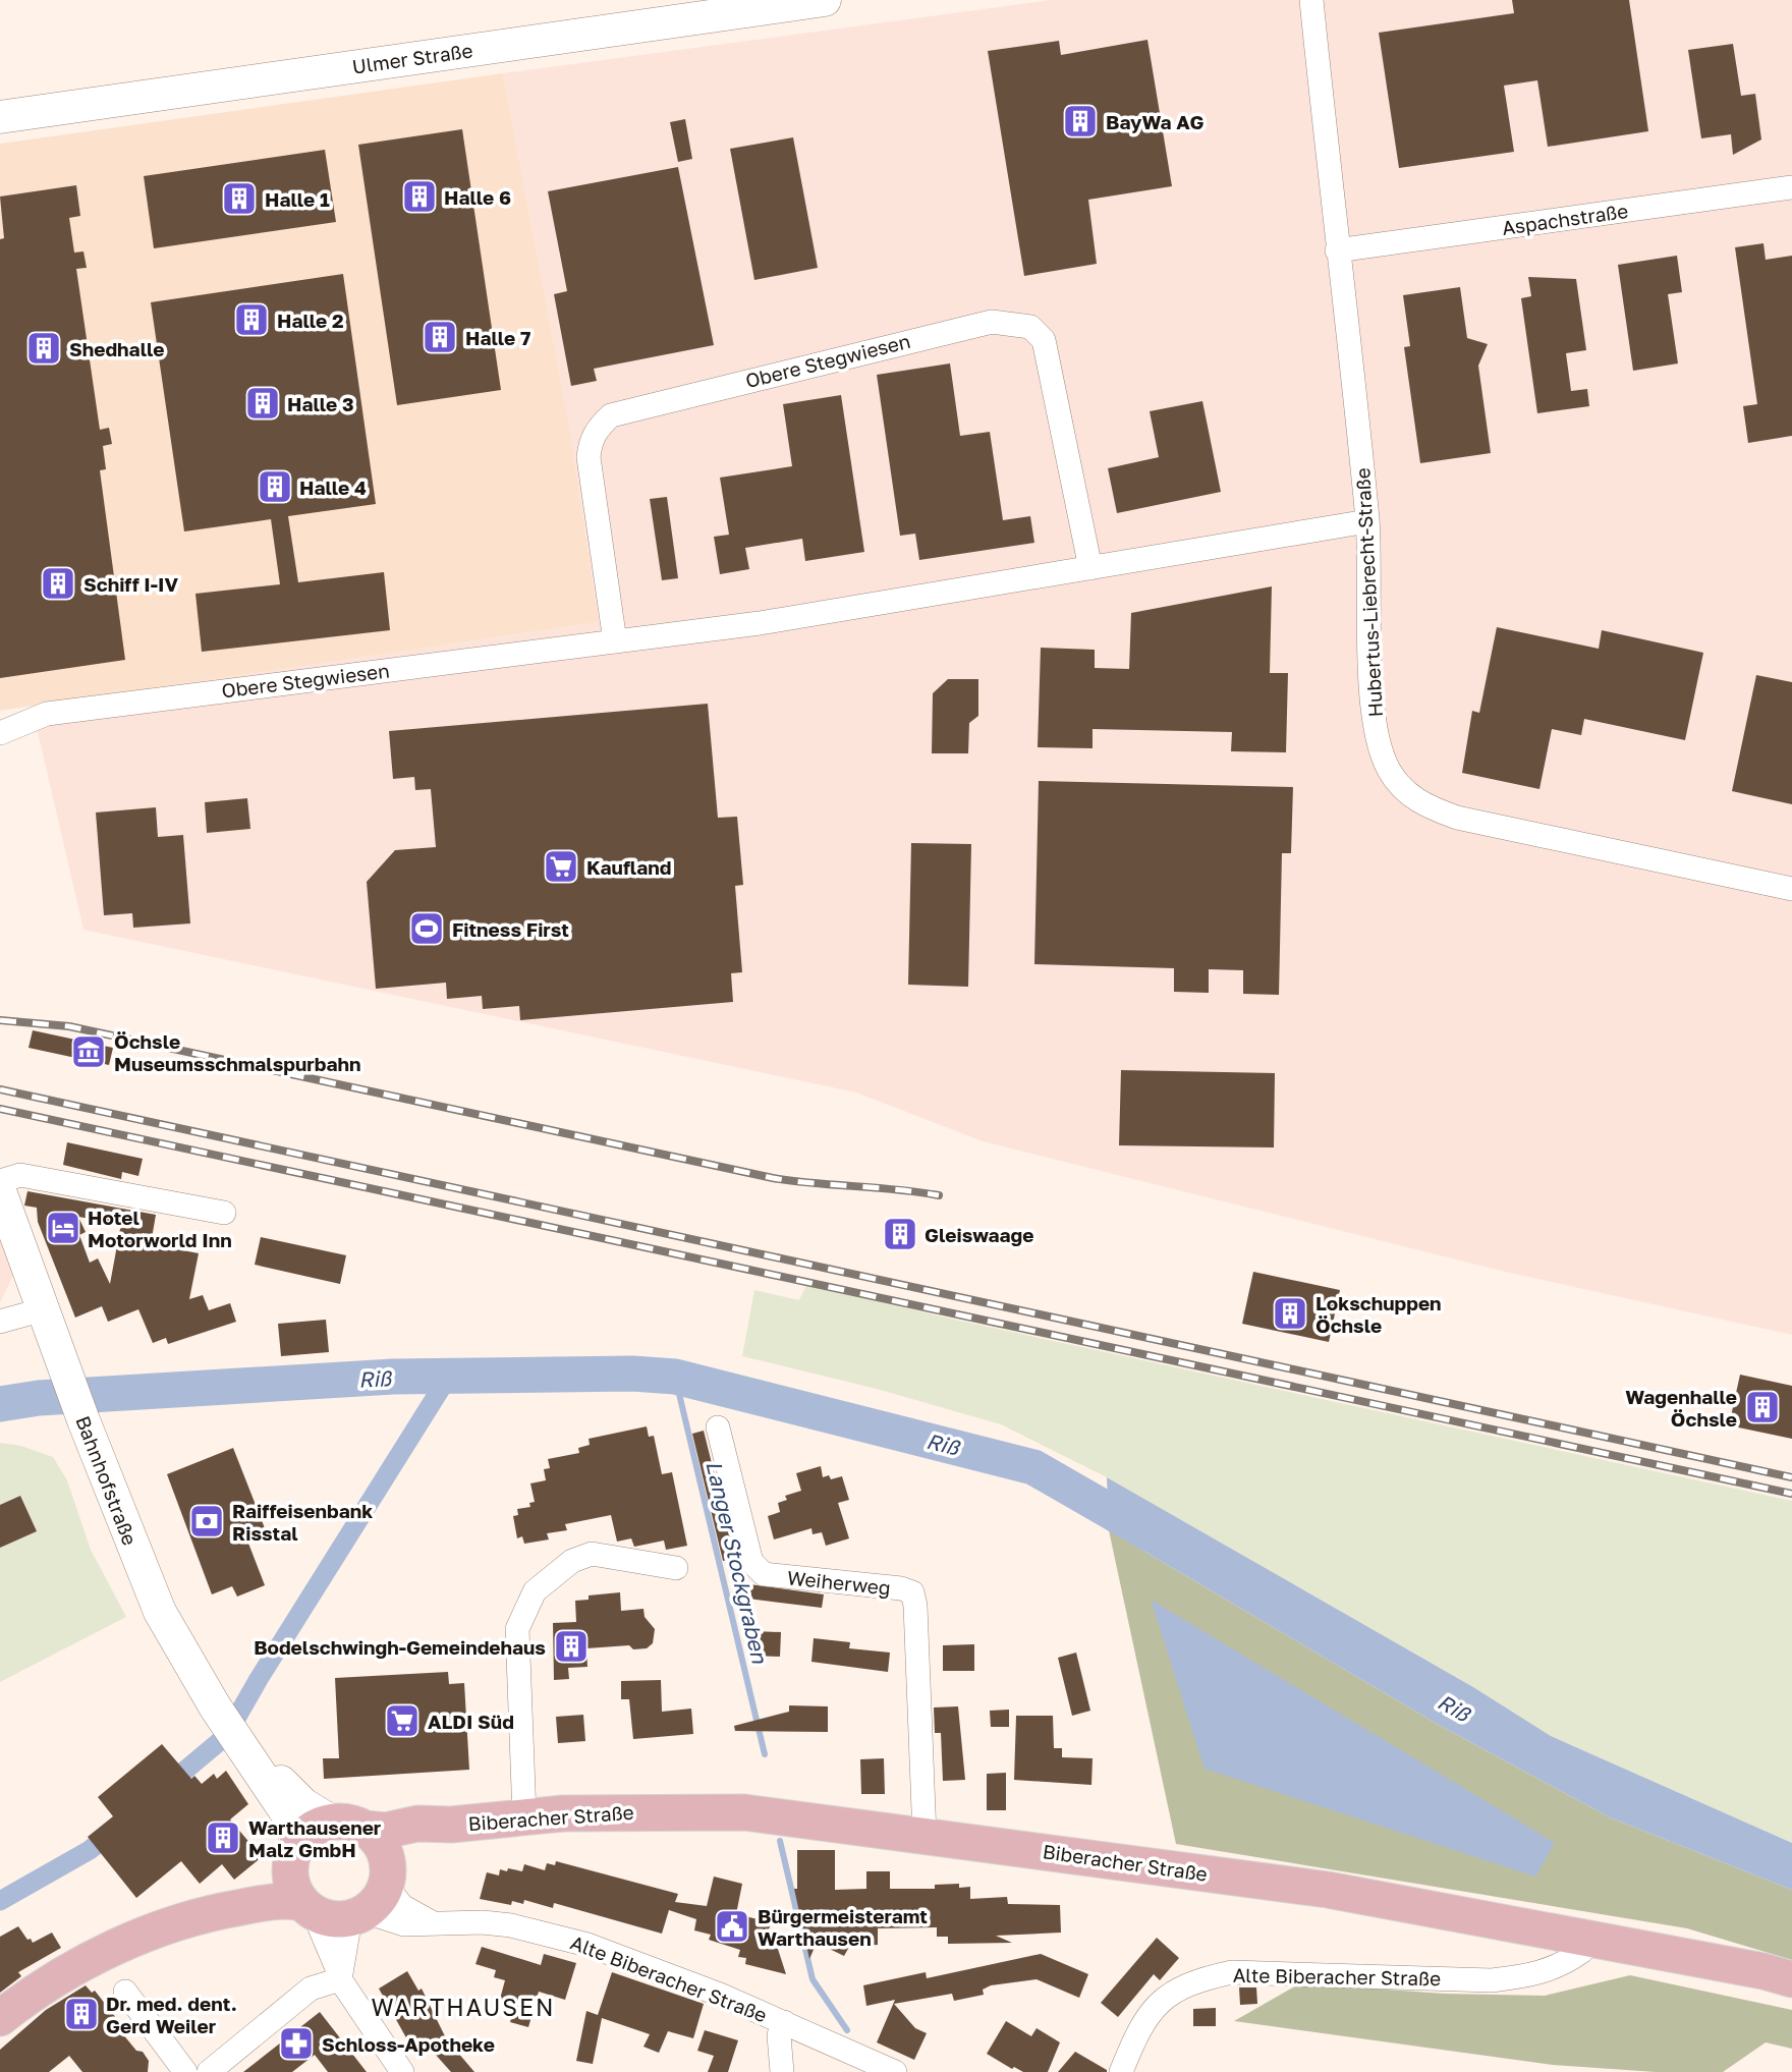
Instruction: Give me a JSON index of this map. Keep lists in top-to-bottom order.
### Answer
{
  "streets": {
    "main road": ["Ulmer Straße", "Bahnhofstraße", "Biberacher Straße"],
    "street": [
      "Aspachstraße",
      "Obere Stegwiesen",
      "Hubertus-Liebrecht-Straße",
      "Weiherweg",
      "Alte Biberacher Straße"
    ]
  },
  "crossings": [
    ["Aspachstraße", "Hubertus-Liebrecht-Straße"],
    ["Obere Stegwiesen", "Hubertus-Liebrecht-Straße"],
    ["Bahnhofstraße", "Biberacher Straße"],
    ["Bahnhofstraße", "Alte Biberacher Straße"],
    ["Weiherweg", "Biberacher Straße"],
    ["Biberacher Straße", "Alte Biberacher Straße"]
  ],
  "districts": ["WARTHAUSEN"],
  "water": ["Riß", "Langer Stockgraben"],
  "places": {
    "building": [
      "BayWa AG",
      "Halle 6",
      "Halle 1",
      "Halle 2",
      "Halle 7",
      "Shedhalle",
      "Halle 3",
      "Halle 4",
      "Schiff I-IV",
      "Gleiswaage",
      "Lokschuppen Öchsle",
      "Wagenhalle Öchsle",
      "Bodelschwingh-Gemeindehaus",
      "Warthausener Malz GmbH",
      "Dr. med. dent. Gerd Weiler"
    ],
    "supermarket": ["Kaufland", "ALDI Süd"],
    "sports": ["Fitness First"],
    "museum": ["Öchsle Museumsschmalspurbahn"],
    "hotel": ["Hotel Motorworld Inn"],
    "bank": ["Raiffeisenbank Risstal"],
    "public building": ["Bürgermeisteramt Warthausen"],
    "pharmacy": ["Schloss-Apotheke"]
  }
}
